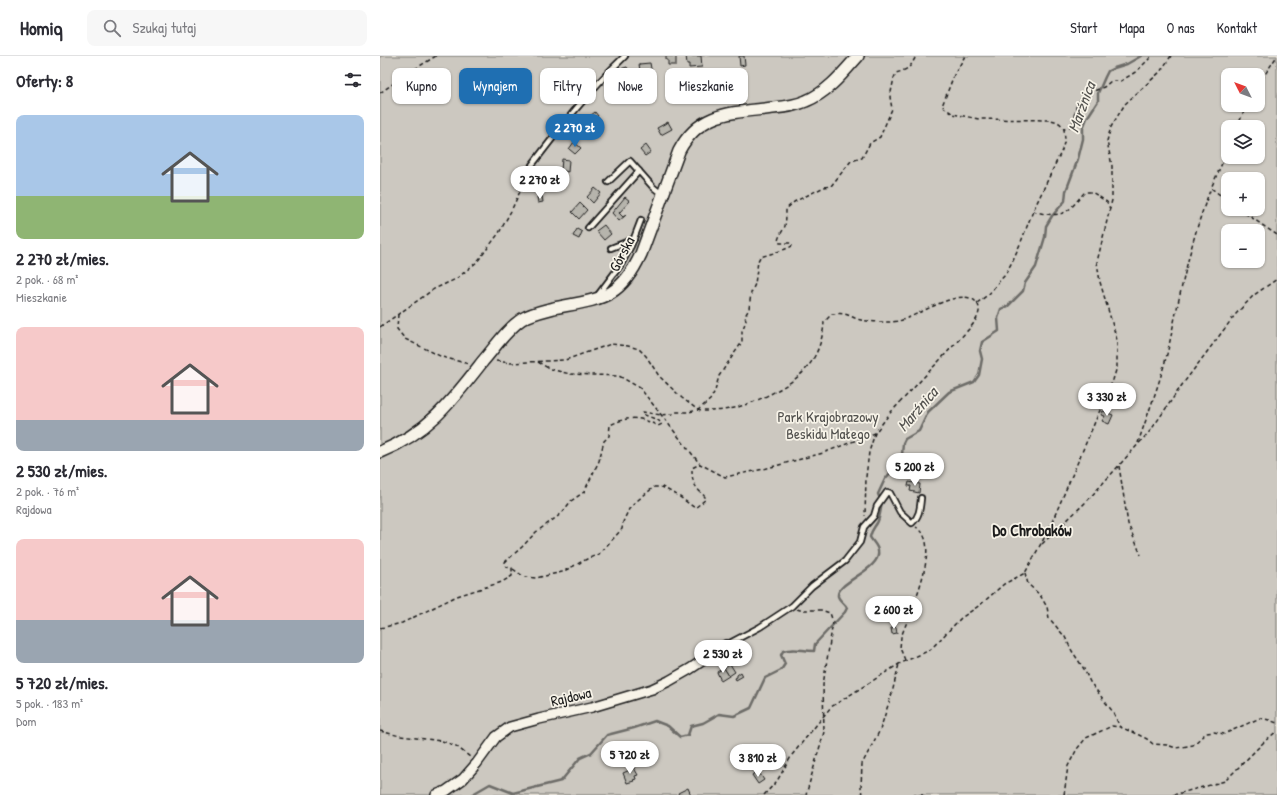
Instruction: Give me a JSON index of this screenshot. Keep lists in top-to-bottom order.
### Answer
{
  "streets": {
    "street": ["Górska", "Rajdowa"]
  },
  "districts": ["Do Chrobaków"],
  "water": ["Marźnica"],
  "parks": ["Park Krajobrazowy Beskidu Małego"],
  "north": "top left",
  "page": {
    "header": "Homiq",
    "search": "Szukaj tutaj",
    "nav": [
      "Start",
      "Mapa",
      "O nas",
      "Kontakt"
    ],
    "heading": "Oferty: 8",
    "map_buttons": ["+", "−"],
    "chip": [
      "Kupno",
      "Wynajem",
      "Filtry",
      "Nowe",
      "Mieszkanie"
    ],
    "list": [
      {
        "name": "2 270 zł/mies.",
        "note": "2 pok. · 68 m² · Mieszkanie"
      },
      {
        "name": "2 530 zł/mies.",
        "note": "2 pok. · 76 m² · Rajdowa"
      },
      {
        "name": "5 720 zł/mies.",
        "note": "5 pok. · 183 m² · Dom"
      }
    ],
    "price": [
      "2 270 zł",
      "2 270 zł",
      "3 330 zł",
      "5 200 zł",
      "2 600 zł",
      "2 530 zł",
      "5 720 zł",
      "3 810 zł"
    ]
  }
}
